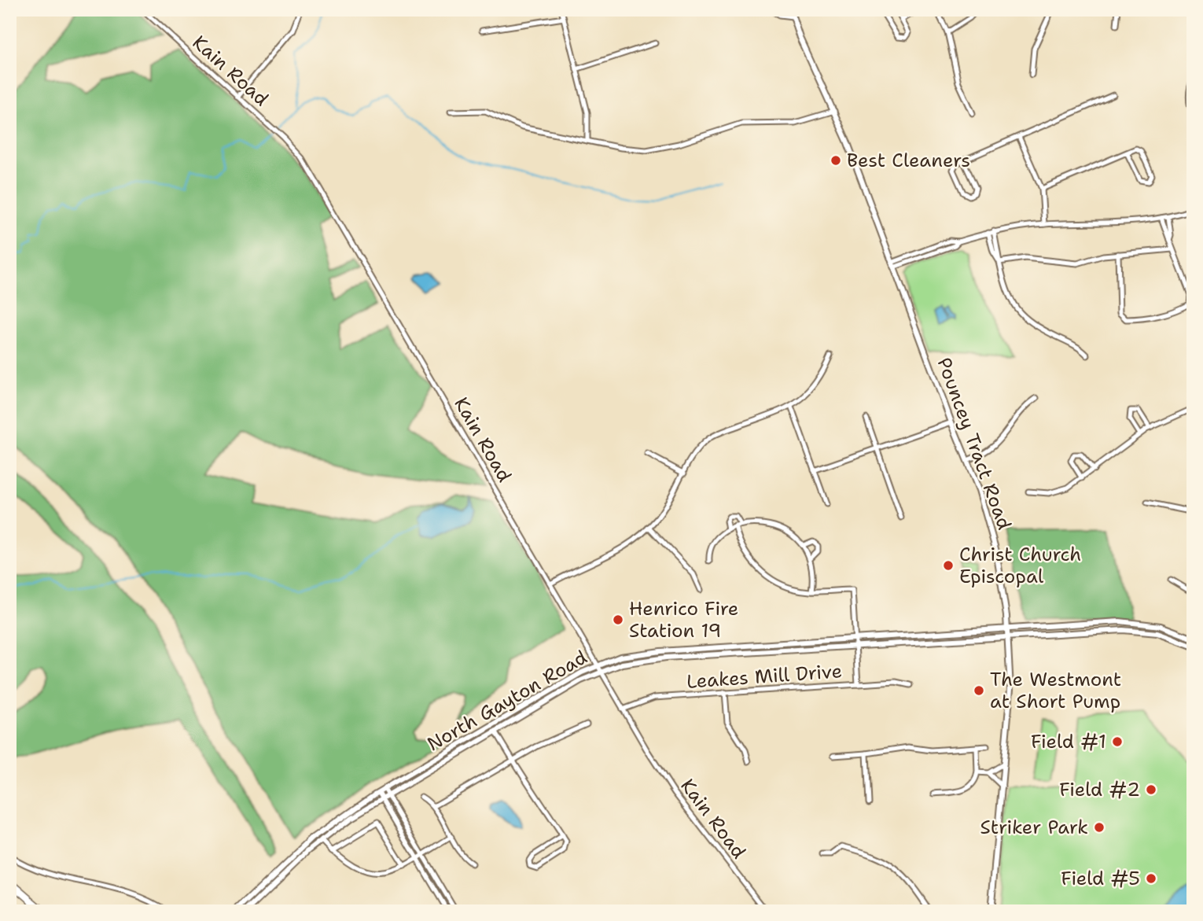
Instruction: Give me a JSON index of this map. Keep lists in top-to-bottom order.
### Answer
{
  "streets": {
    "main road": ["Pouncey Tract Road", "North Gayton Road"],
    "street": ["Kain Road", "Leakes Mill Drive"]
  },
  "crossings": [
    ["Kain Road", "Leakes Mill Drive"],
    ["Kain Road", "North Gayton Road"],
    ["Pouncey Tract Road", "North Gayton Road"]
  ],
  "places": [
    "Best Cleaners",
    "Christ Church Episcopal",
    "Henrico Fire Station 19",
    "The Westmont at Short Pump",
    "Field #1",
    "Field #2",
    "Striker Park",
    "Field #5"
  ]
}
